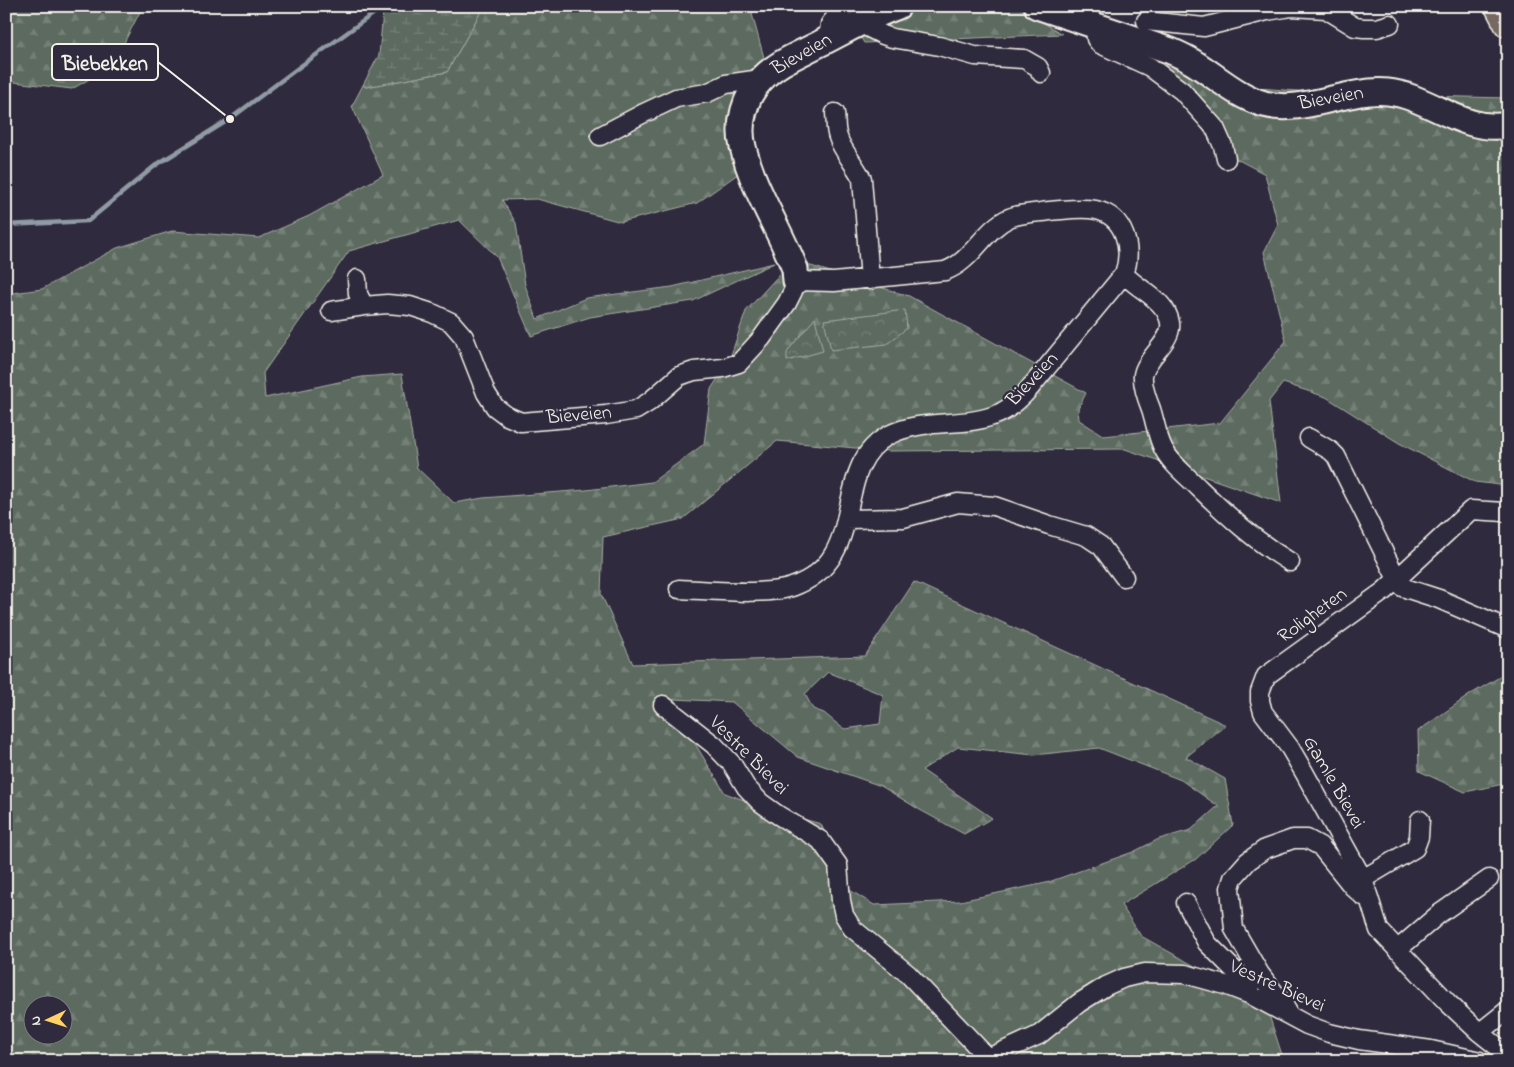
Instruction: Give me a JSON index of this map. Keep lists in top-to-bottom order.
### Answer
{
  "streets": {
    "street": [
      "Bieveien",
      "Roligheten",
      "Vestre Bievei",
      "Gamle Bievei"
    ]
  },
  "crossings": [
    ["Roligheten", "Gamle Bievei"]
  ],
  "places": ["Biebekken"],
  "north": "left"
}
